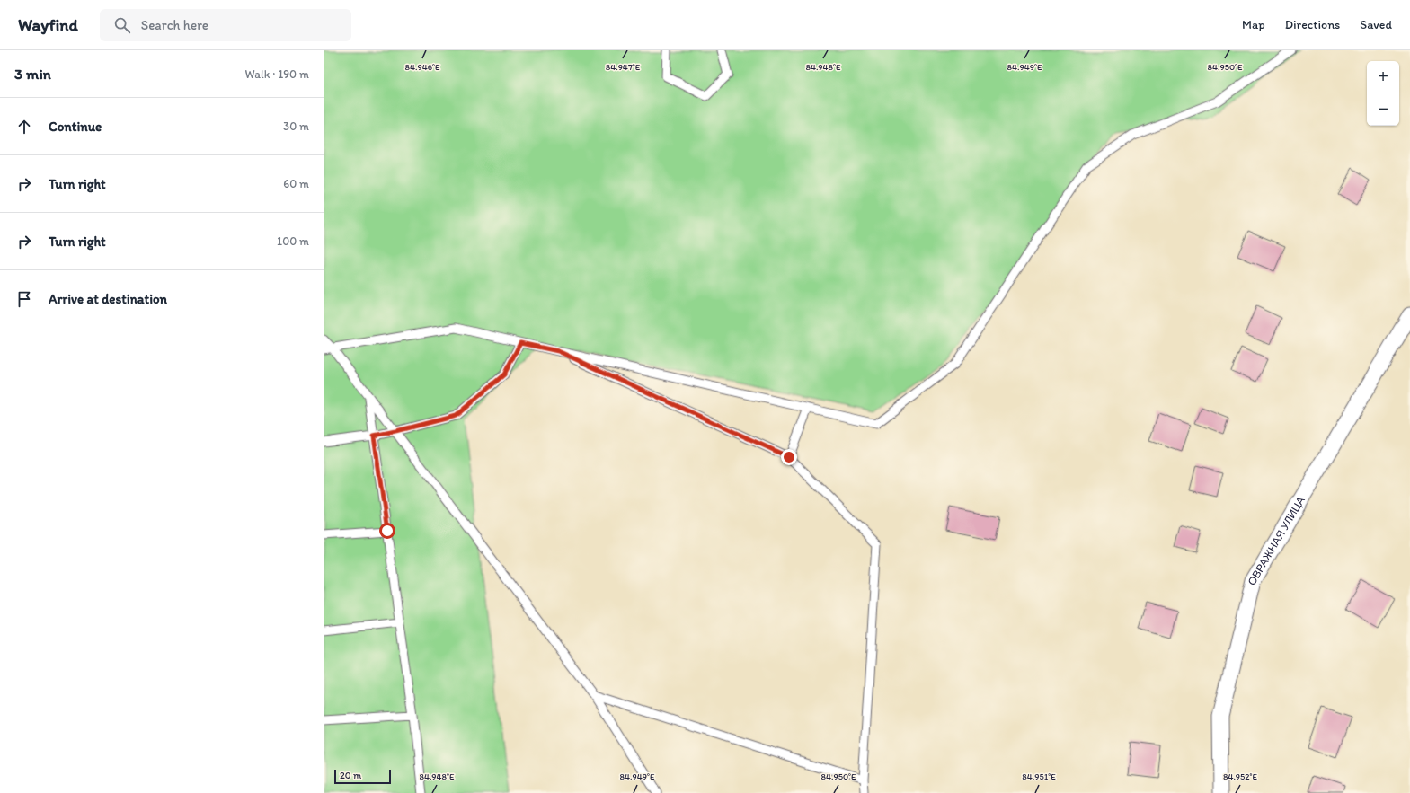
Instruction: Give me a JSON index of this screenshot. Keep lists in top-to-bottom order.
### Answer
{
  "streets": {
    "street": ["ОВРАЖНАЯ УЛИЦА"]
  },
  "scale_bar": "20 m",
  "page": {
    "header": "Wayfind",
    "search": "Search here",
    "nav": ["Map", "Directions", "Saved"],
    "heading": ["3 min", "Walk · 190 m"],
    "map_buttons": ["+", "−"],
    "list": [
      ["Continue", "30 m"],
      ["Turn right", "60 m"],
      ["Turn right", "100 m"],
      "Arrive at destination"
    ],
    "scale": "20 m"
  },
  "coordinates": [
    "84.946°E",
    "84.947°E",
    "84.948°E",
    "84.949°E",
    "84.950°E",
    "84.951°E",
    "84.952°E"
  ]
}
